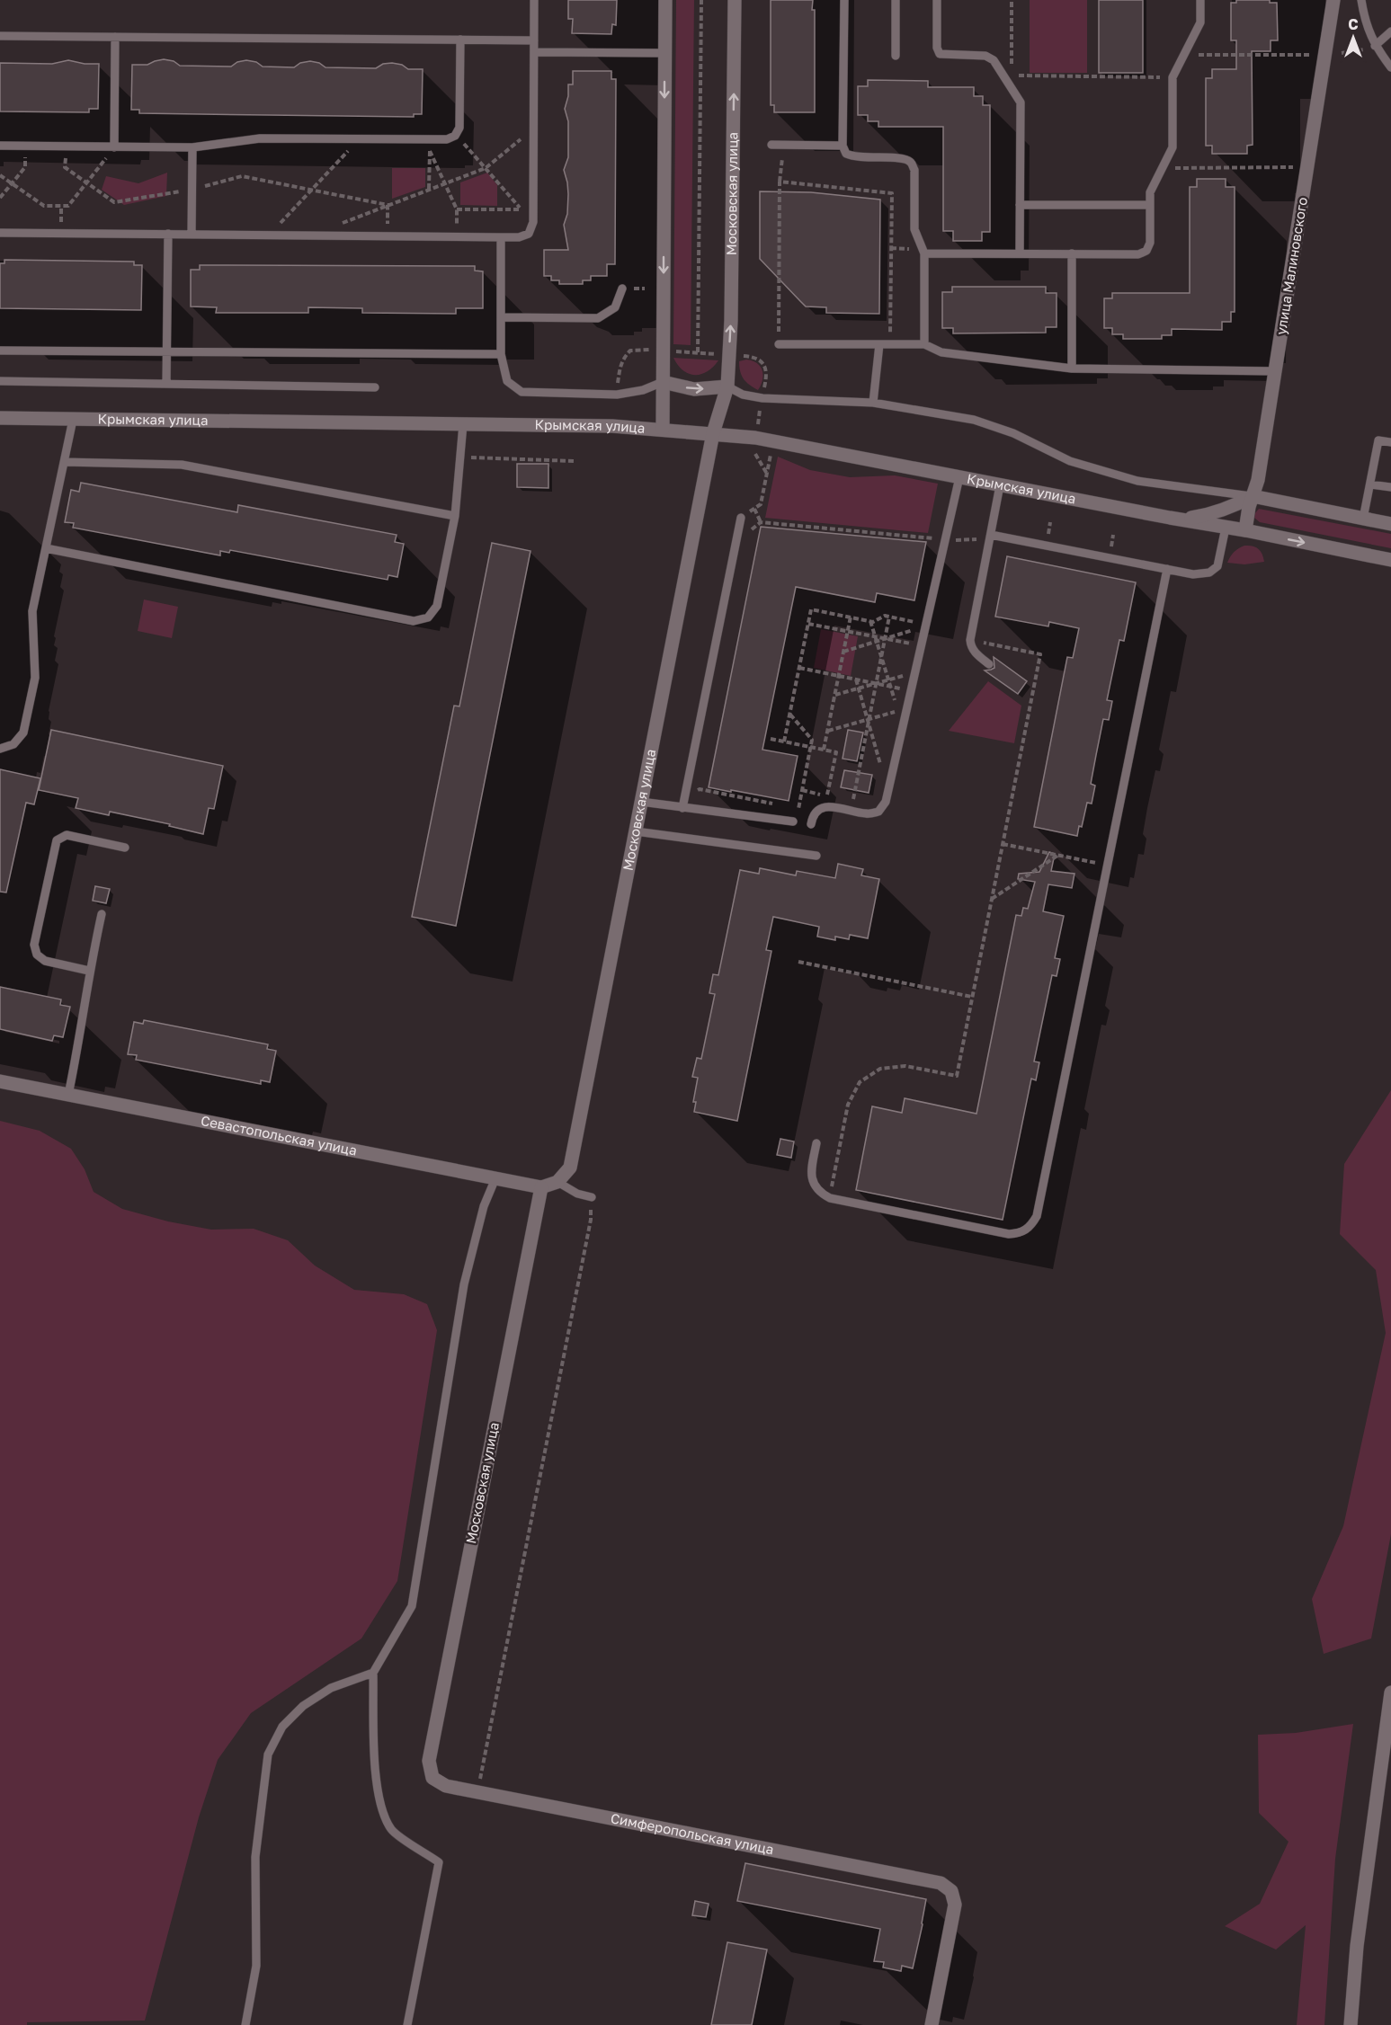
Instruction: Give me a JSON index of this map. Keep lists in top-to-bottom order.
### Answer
{
  "streets": {
    "street": [
      "Московская улица",
      "улица Малиновского",
      "Крымская улица",
      "Севастопольская улица",
      "Симферопольская улица"
    ]
  },
  "crossings": [
    ["Московская улица", "Крымская улица"],
    ["Московская улица", "Севастопольская улица"],
    ["Московская улица", "Симферопольская улица"],
    ["улица Малиновского", "Крымская улица"]
  ],
  "north": "top"
}
